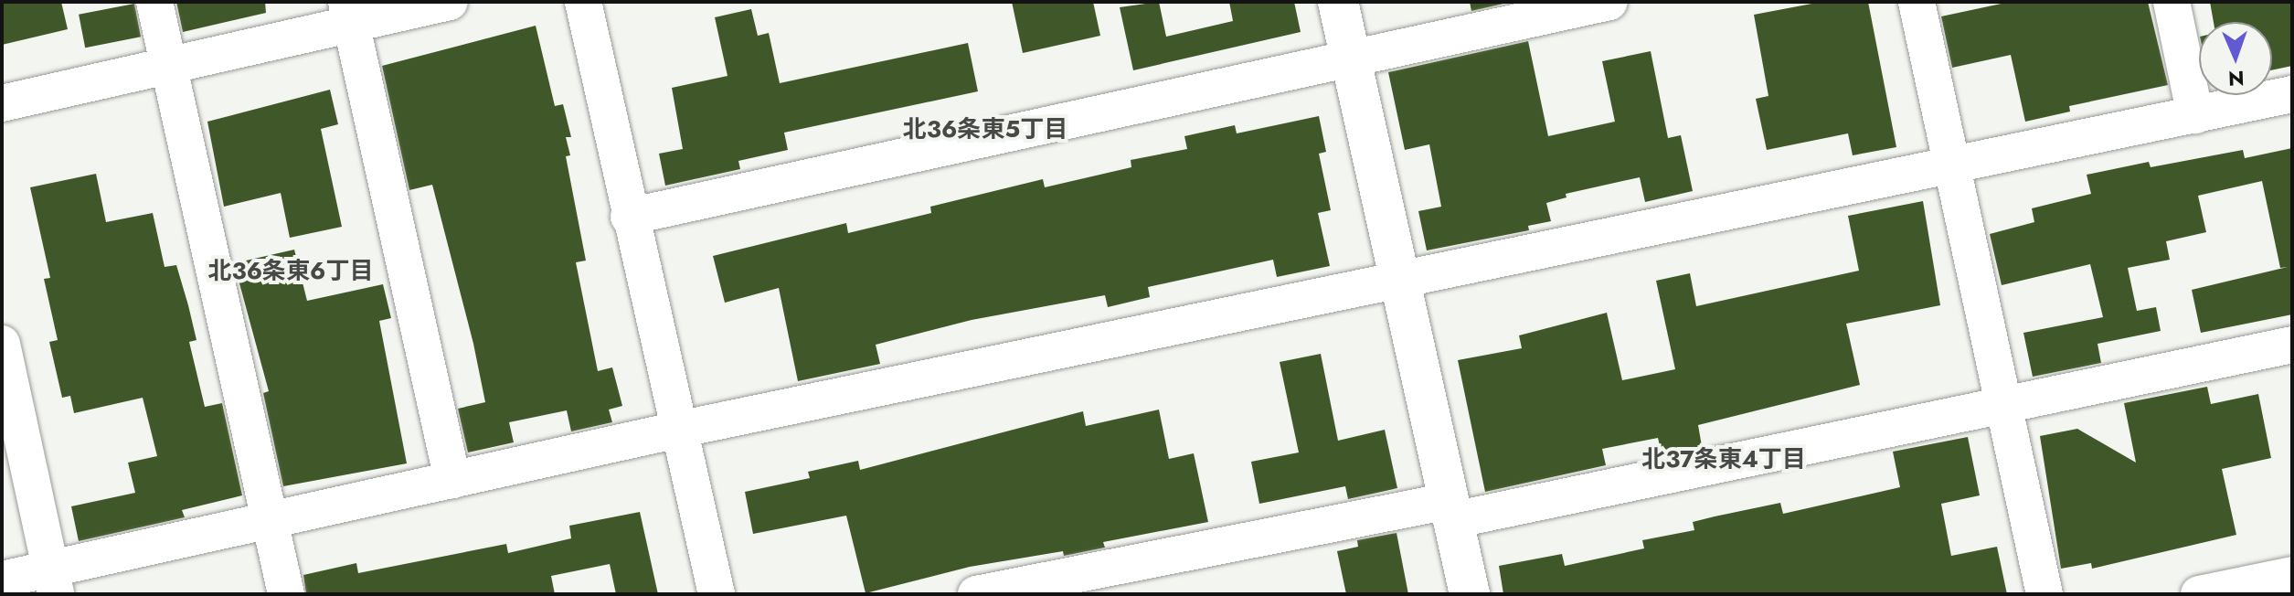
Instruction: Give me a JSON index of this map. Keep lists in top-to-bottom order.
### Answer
{
  "districts": ["北36条東5丁目", "北36条東6丁目", "北37条東4丁目"],
  "north": "bottom"
}
